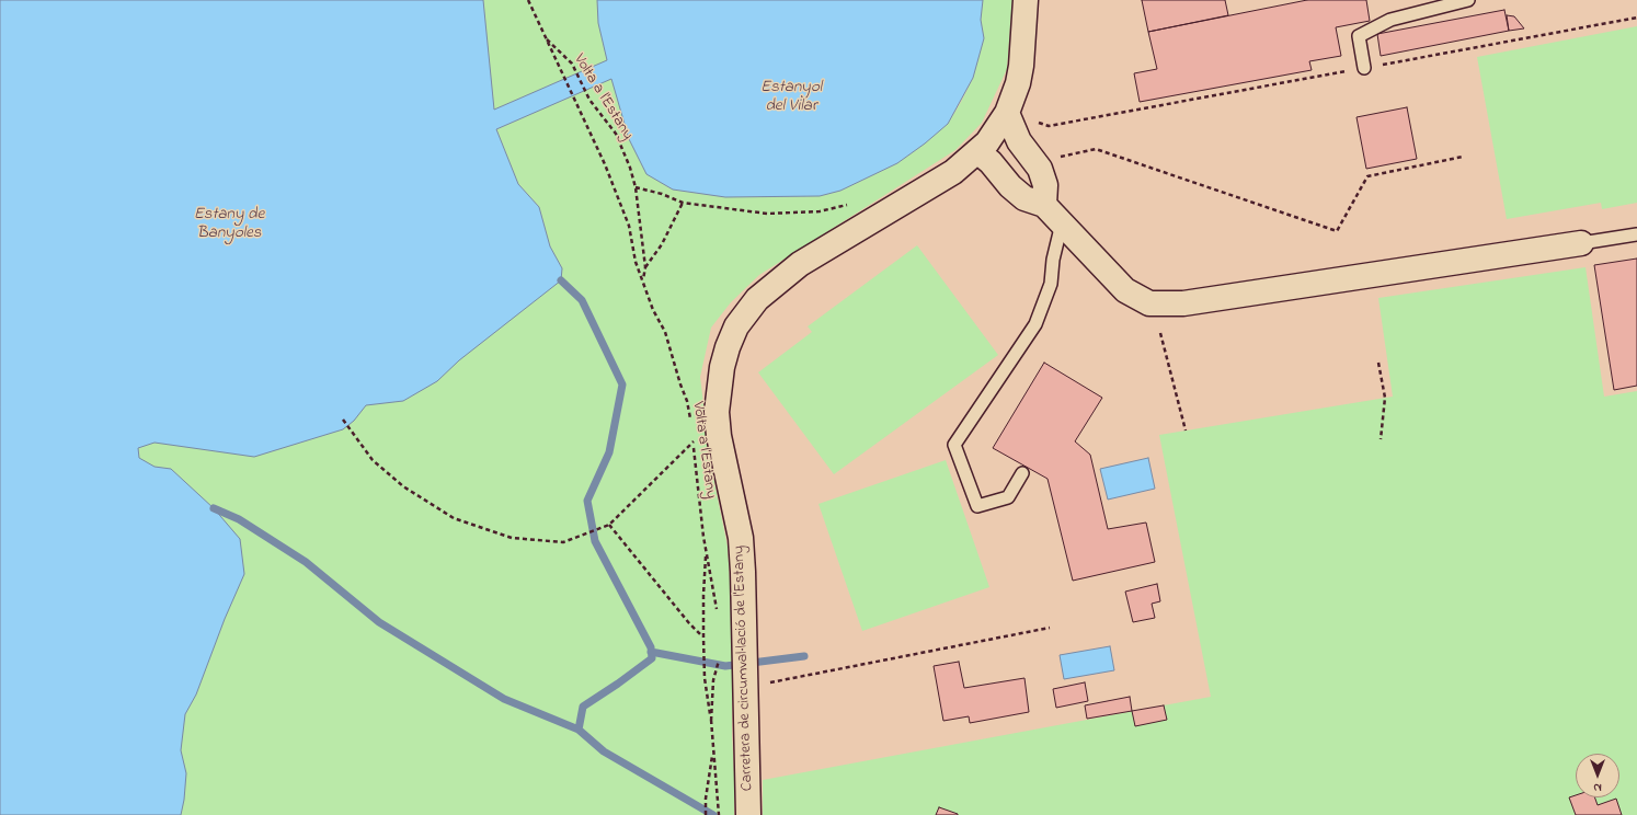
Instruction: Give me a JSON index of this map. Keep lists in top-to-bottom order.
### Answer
{
  "streets": {
    "street": ["Carretera de circumval·lació de l'Estany"],
    "path": ["Volta a l'Estany"]
  },
  "water": ["Estanyol del Vilar", "Estany de Banyoles"],
  "north": "bottom"
}
